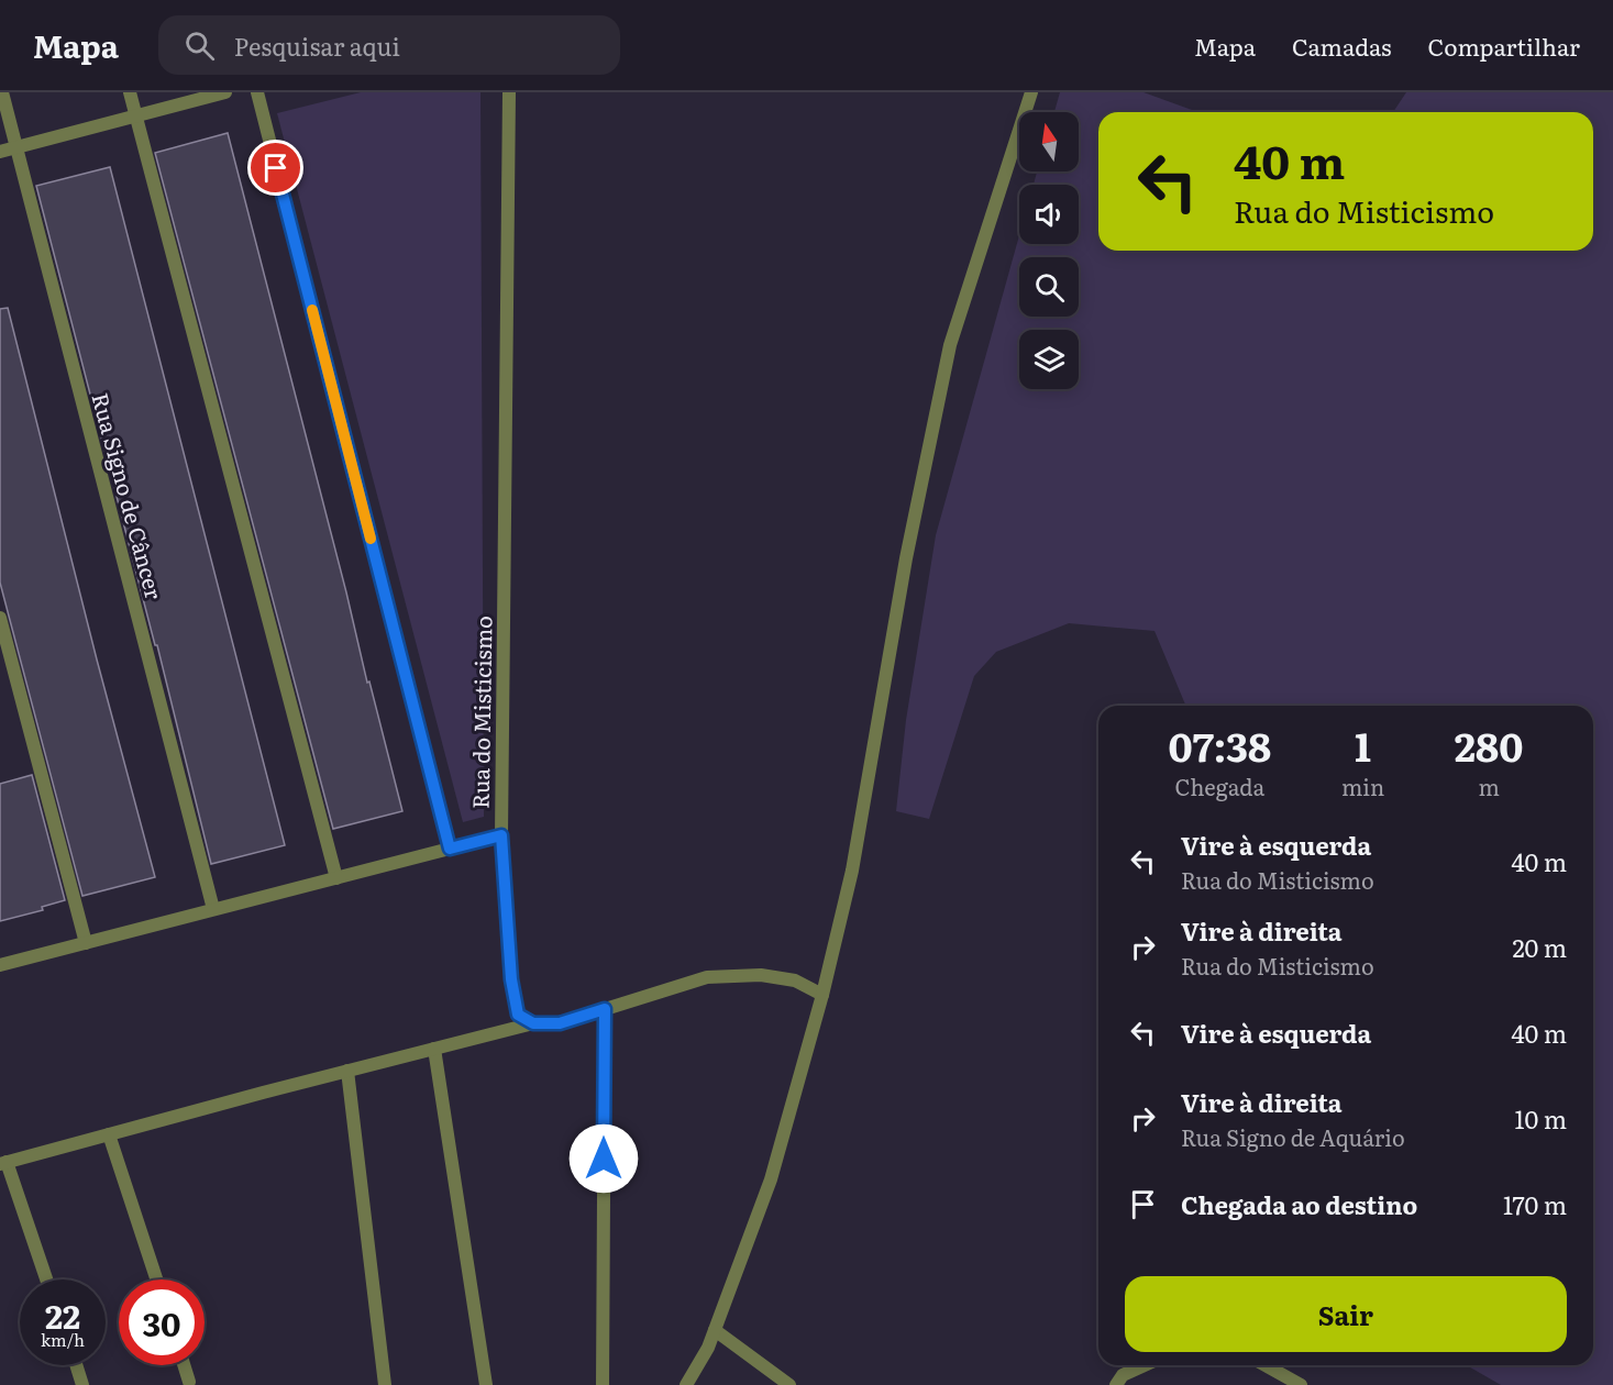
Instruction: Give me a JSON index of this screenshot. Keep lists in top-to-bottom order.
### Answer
{
  "streets": {
    "street": ["Rua Signo de Câncer", "Rua do Misticismo"]
  },
  "north": "top",
  "page": {
    "header": "Mapa",
    "search": "Pesquisar aqui",
    "nav": ["Mapa", "Camadas", "Compartilhar"],
    "turn": ["40 m", "Rua do Misticismo"],
    "eta": [
      "07:38",
      "Chegada",
      "1",
      "min",
      "280",
      "m"
    ],
    "list": [
      {
        "name": "Vire à esquerda",
        "note": "Rua do Misticismo",
        "value": "40 m"
      },
      {
        "name": "Vire à direita",
        "note": "Rua do Misticismo",
        "value": "20 m"
      },
      {
        "name": "Vire à esquerda",
        "value": "40 m"
      },
      {
        "name": "Vire à direita",
        "note": "Rua Signo de Aquário",
        "value": "10 m"
      },
      {
        "name": "Chegada ao destino",
        "value": "170 m"
      }
    ],
    "buttons": "Sair",
    "speed": "22 km/h",
    "limit": "30"
  }
}
